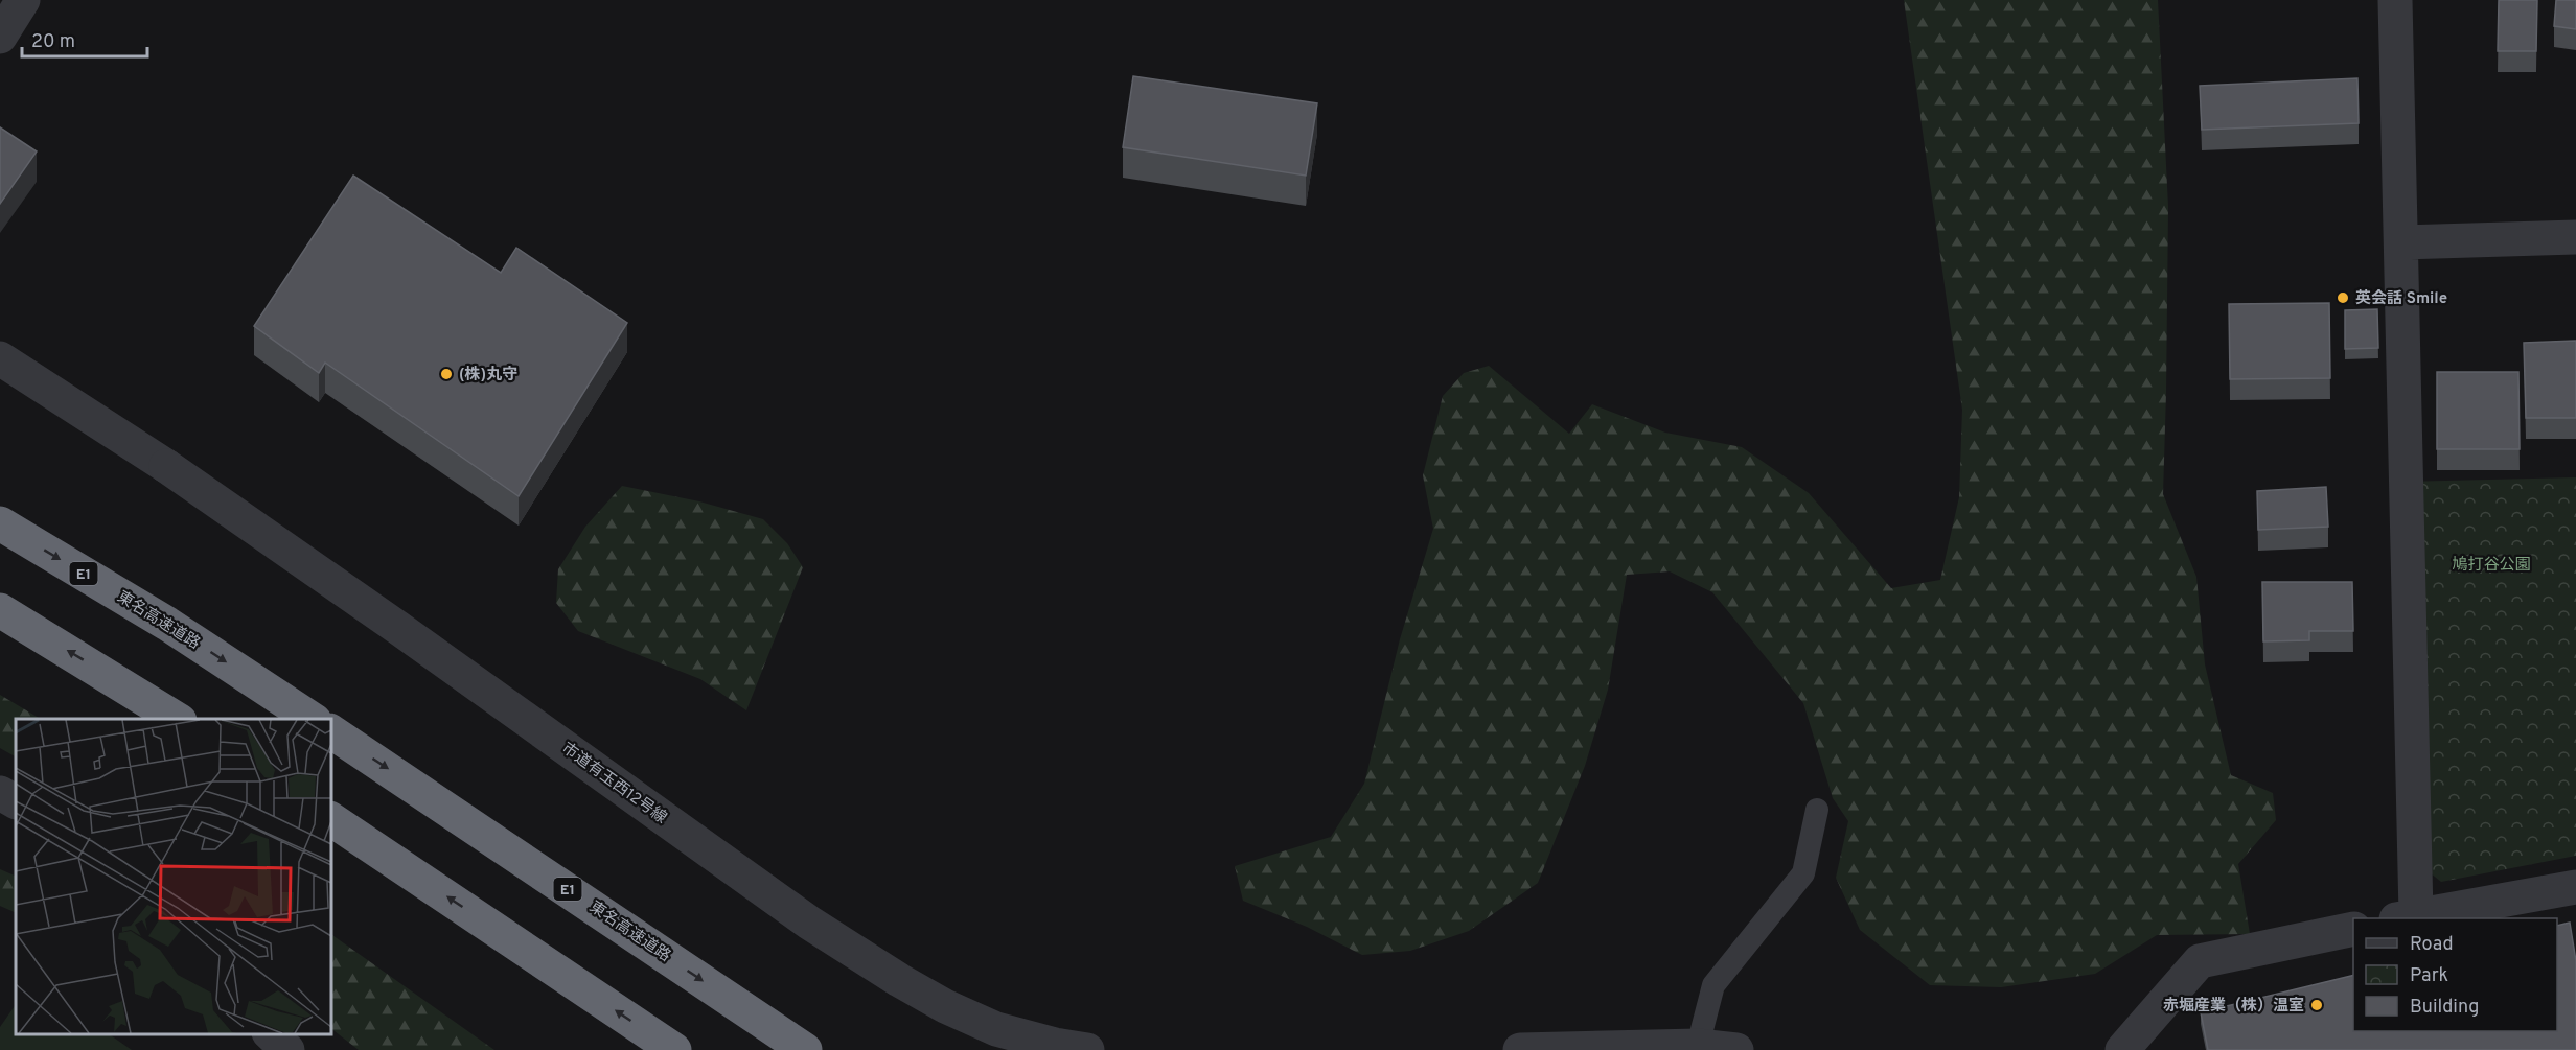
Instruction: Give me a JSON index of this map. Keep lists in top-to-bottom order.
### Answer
{
  "streets": {
    "highway": ["E1", "東名高速道路"],
    "street": ["市道有玉西12号線"]
  },
  "parks": ["鳩打谷公園"],
  "places": ["英会話 Smile", "(株)丸守", "赤堀産業（株）温室"],
  "legend": ["Road", "Park", "Building"],
  "scale_bar": "20 m"
}
